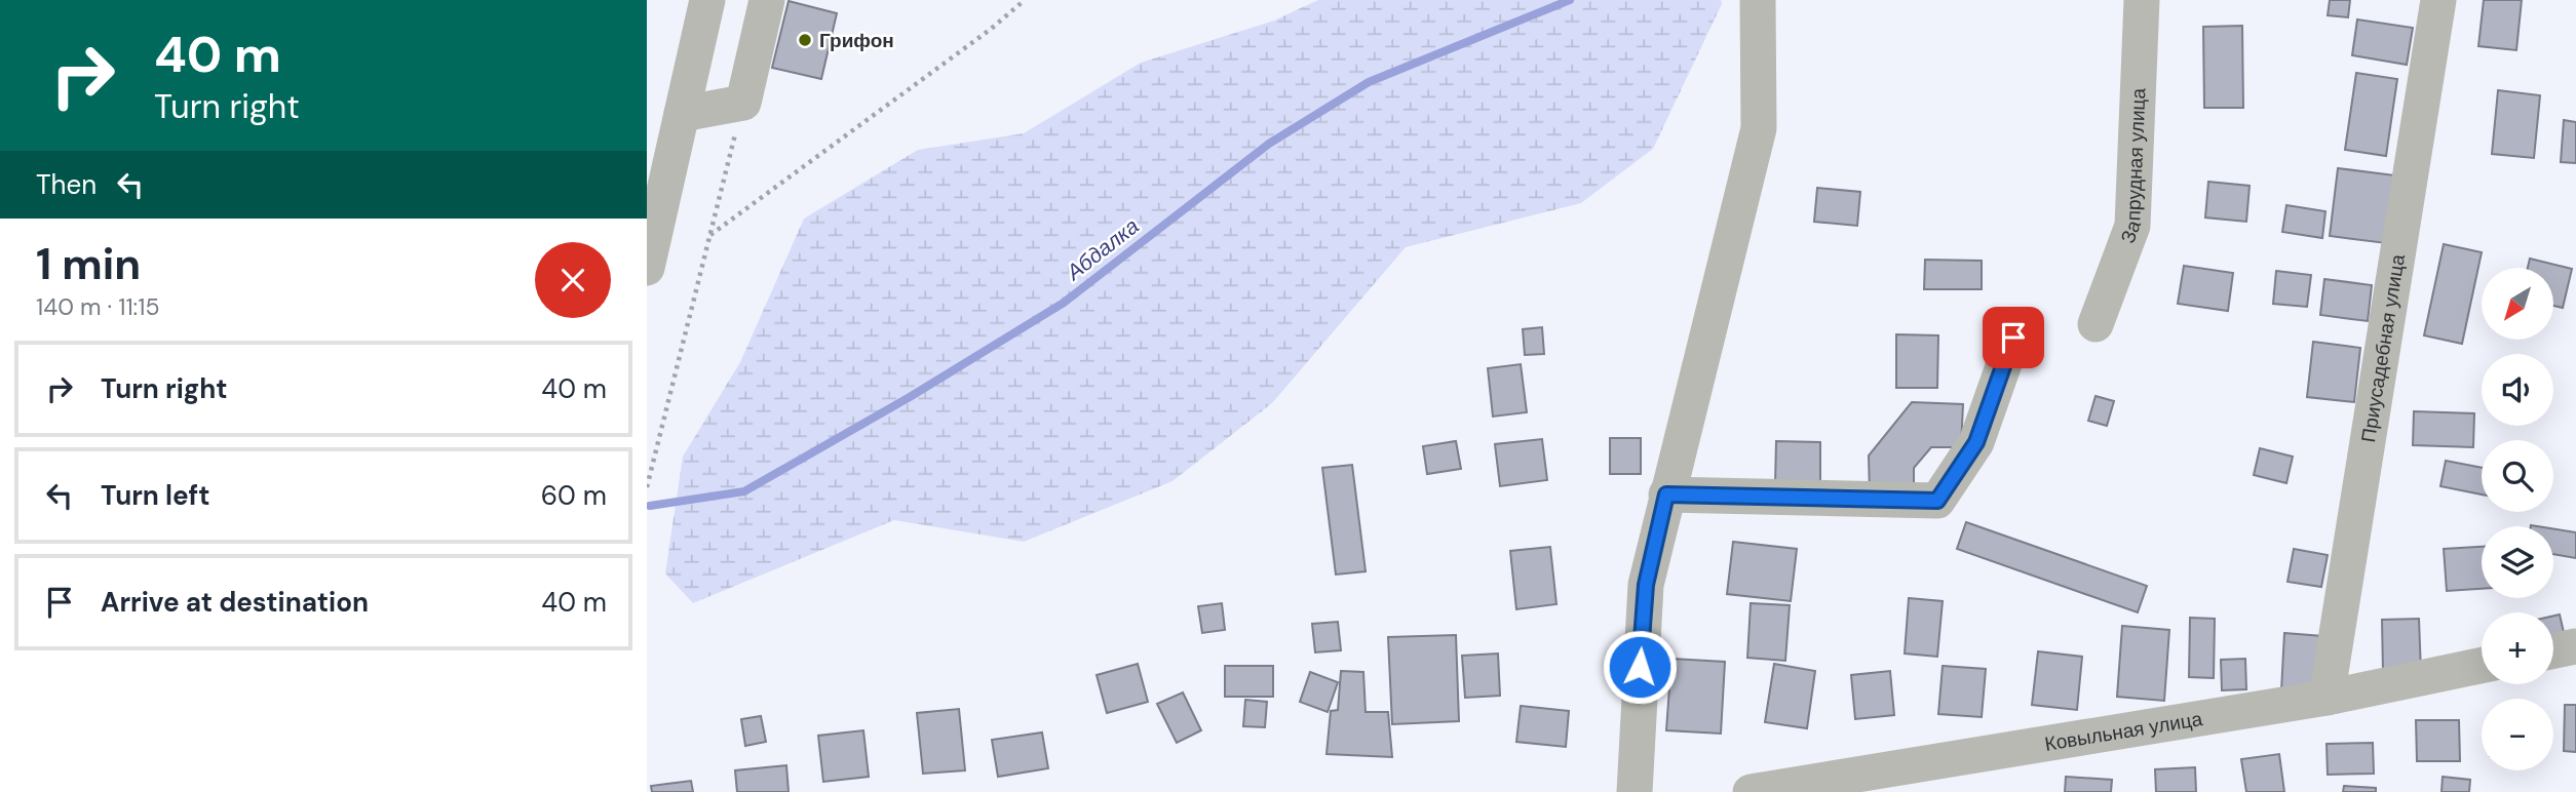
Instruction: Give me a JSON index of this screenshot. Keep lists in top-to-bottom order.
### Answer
{
  "streets": {
    "street": ["Запрудная улица", "Приусадебная улица", "Ковыльная улица"]
  },
  "crossings": [
    ["Приусадебная улица", "Ковыльная улица"]
  ],
  "water": ["Абдалка"],
  "places": ["Грифон"],
  "north": "bottom left",
  "page": {
    "turn": ["40 m", "Turn right"],
    "then": "Then",
    "heading": ["1 min", "140 m · 11:15"],
    "map_buttons": ["+", "−"],
    "list": [
      {
        "name": "Turn right",
        "value": "40 m"
      },
      {
        "name": "Turn left",
        "value": "60 m"
      },
      {
        "name": "Arrive at destination",
        "value": "40 m"
      }
    ]
  }
}
